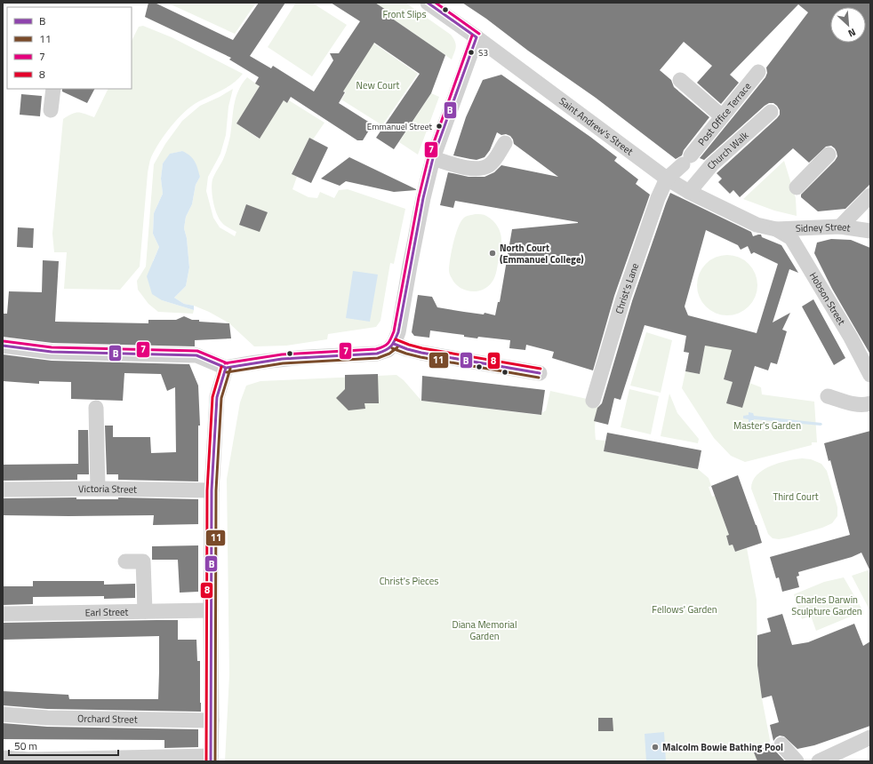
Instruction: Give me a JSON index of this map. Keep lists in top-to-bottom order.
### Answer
{
  "streets": {
    "street": [
      "Post Office Terrace",
      "Saint Andrew's Street",
      "Church Walk",
      "Sidney Street",
      "Christ's Lane",
      "Hobson Street",
      "Victoria Street",
      "Earl Street",
      "Orchard Street"
    ]
  },
  "crossings": [
    ["Post Office Terrace", "Saint Andrew's Street"],
    ["Post Office Terrace", "Christ's Lane"],
    ["Saint Andrew's Street", "Church Walk"],
    ["Saint Andrew's Street", "Sidney Street"],
    ["Saint Andrew's Street", "Christ's Lane"],
    ["Saint Andrew's Street", "Hobson Street"],
    ["Sidney Street", "Hobson Street"]
  ],
  "parks": [
    "Front Slips",
    "New Court",
    "Master's Garden",
    "Third Court",
    "Christ's Pieces",
    "Charles Darwin Sculpture Garden",
    "Fellows' Garden",
    "Diana Memorial Garden"
  ],
  "places": [
    "S3",
    "Emmanuel Street",
    "North Court (Emmanuel College)",
    "Malcolm Bowie Bathing Pool"
  ],
  "lines": [
    "transit line B",
    "transit line 7",
    "transit line 8",
    "transit line 11"
  ],
  "legend": [
    "B",
    "11",
    "7",
    "8"
  ],
  "scale_bar": "50 m",
  "north": "bottom right"
}
